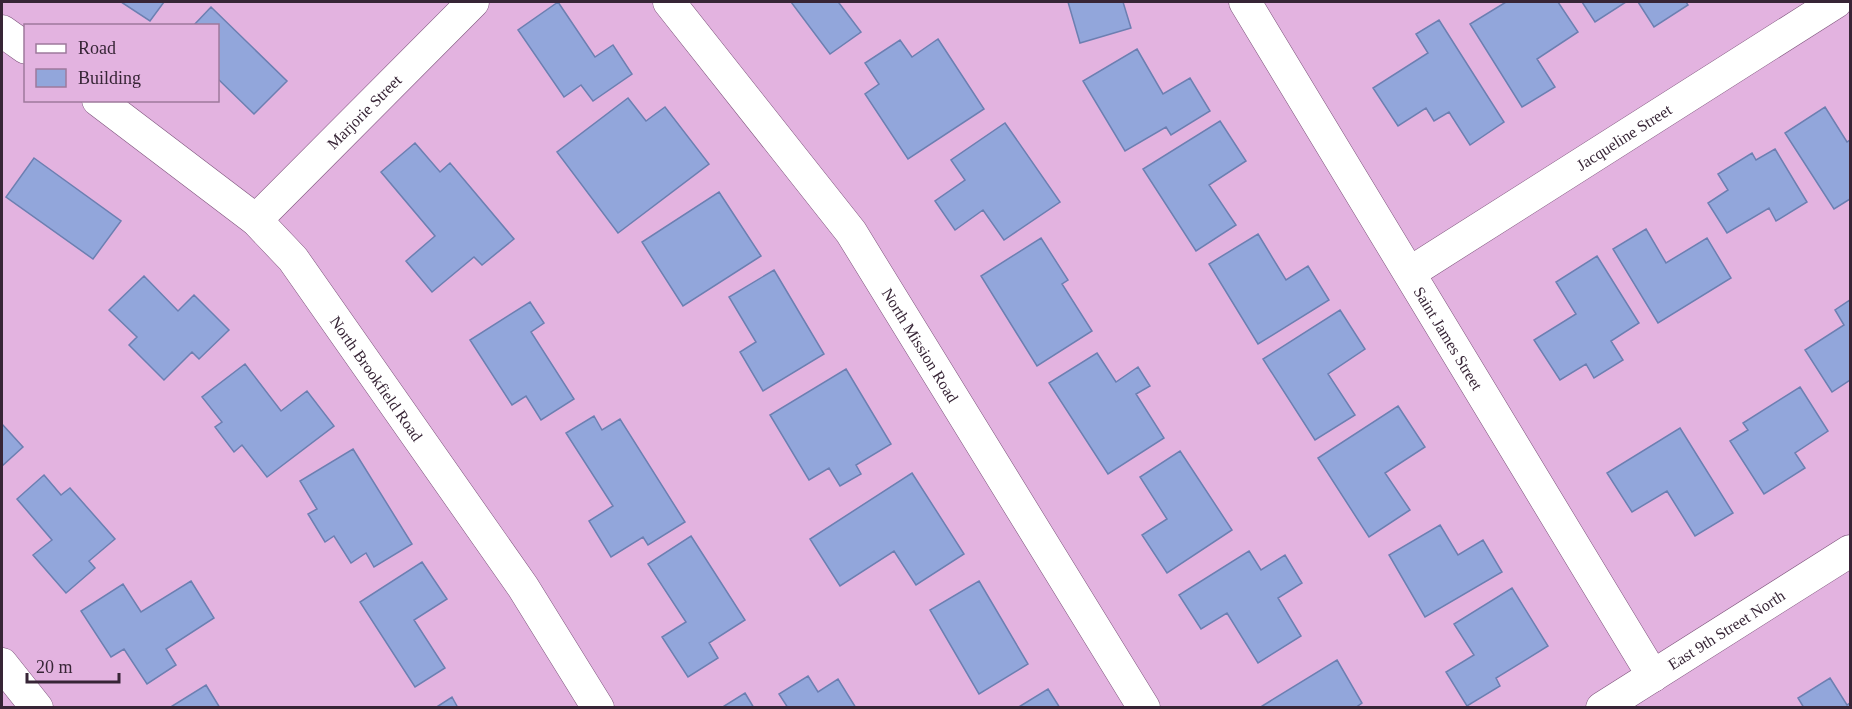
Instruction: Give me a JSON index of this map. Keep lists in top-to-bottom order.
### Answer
{
  "streets": {
    "street": [
      "Marjorie Street",
      "Jacqueline Street",
      "Saint James Street",
      "North Mission Road",
      "North Brookfield Road",
      "East 9th Street North"
    ]
  },
  "crossings": [
    ["Marjorie Street", "North Brookfield Road"],
    ["Jacqueline Street", "Saint James Street"],
    ["Saint James Street", "East 9th Street North"]
  ],
  "legend": ["Road", "Building"],
  "scale_bar": "20 m"
}
